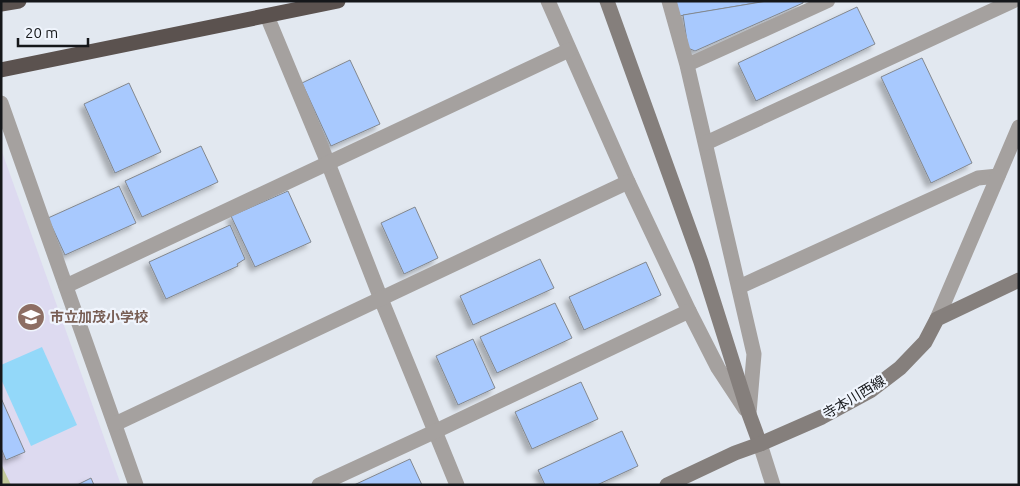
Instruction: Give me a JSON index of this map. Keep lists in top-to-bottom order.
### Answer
{
  "streets": {
    "street": ["寺本川西線"]
  },
  "places": {
    "school or university": ["市立加茂小学校"]
  },
  "scale_bar": "20 m"
}
